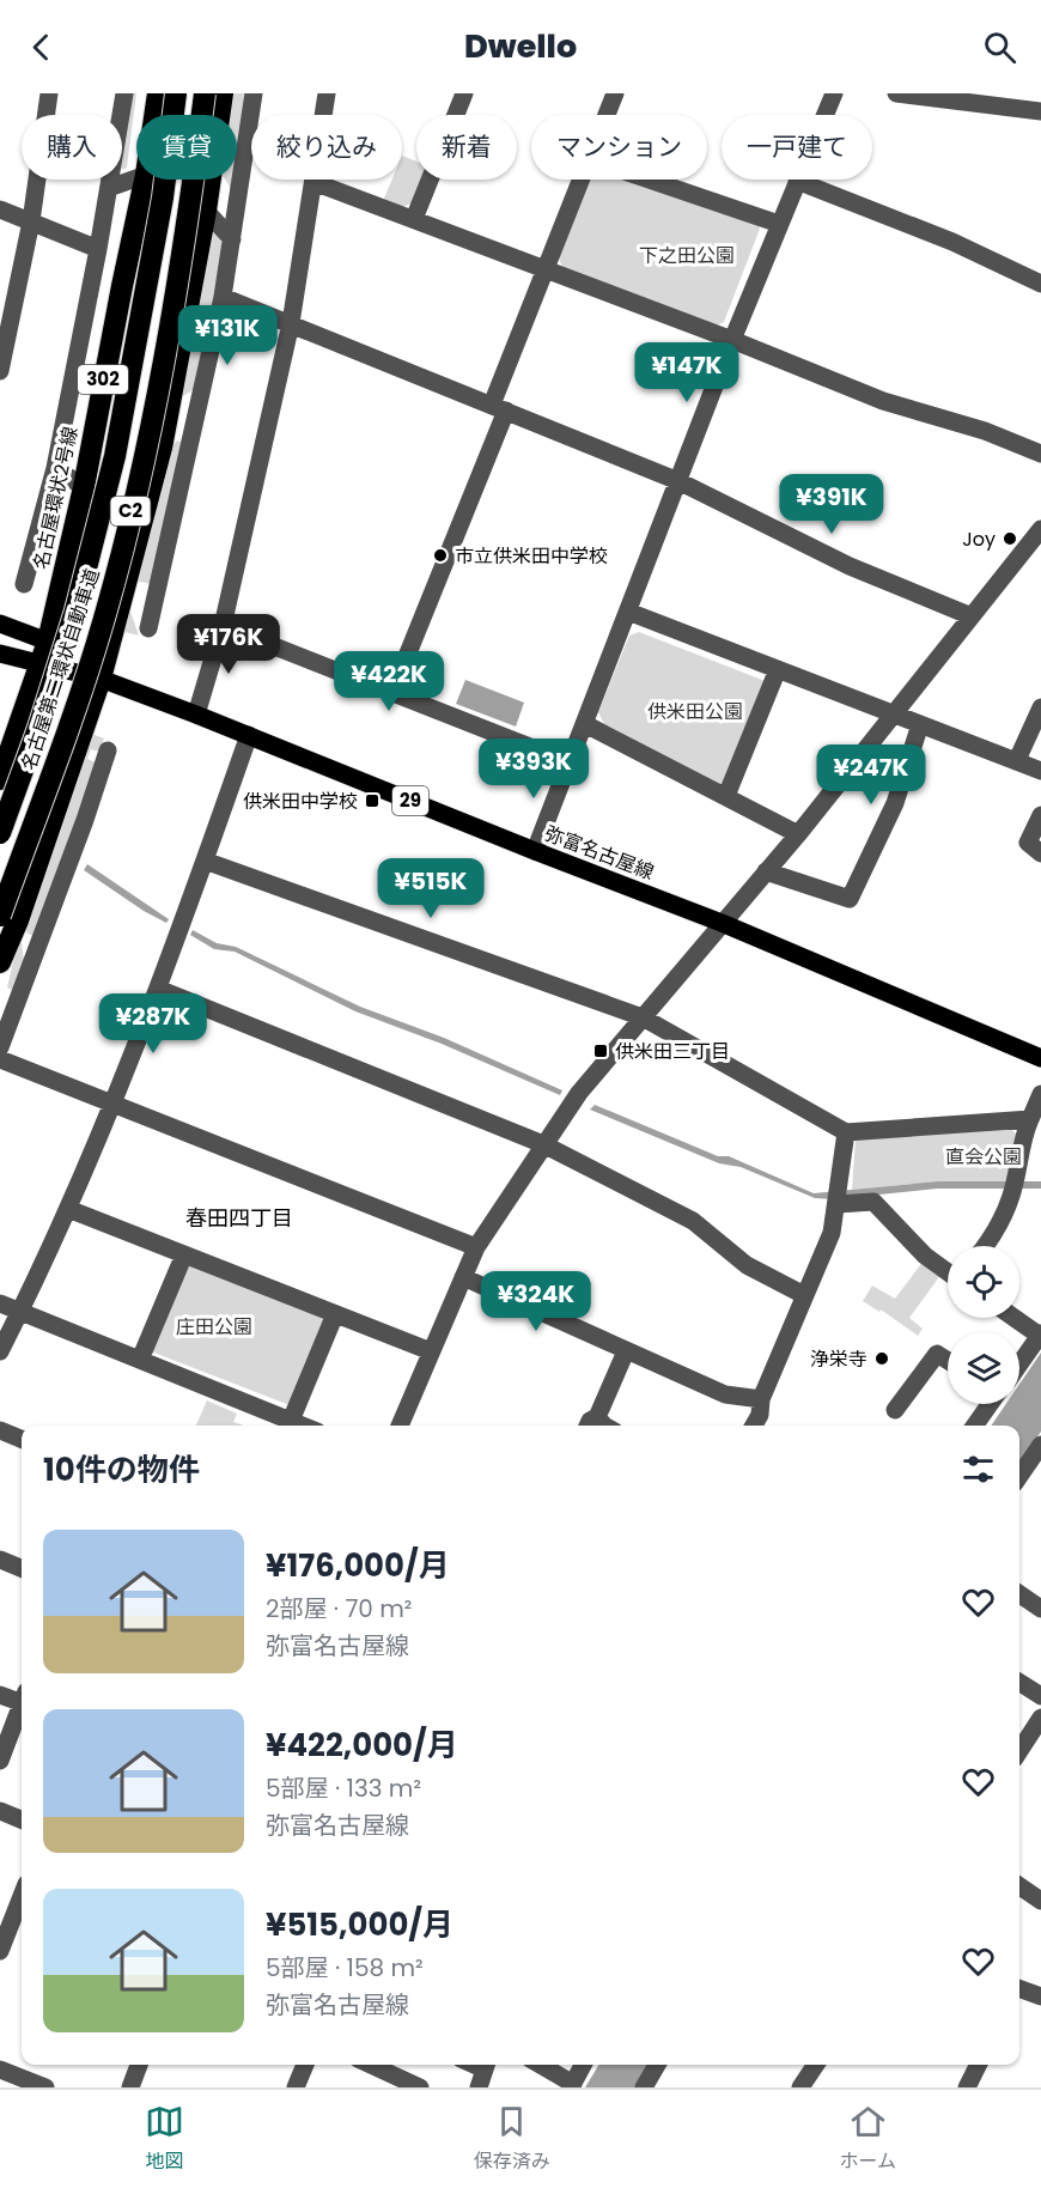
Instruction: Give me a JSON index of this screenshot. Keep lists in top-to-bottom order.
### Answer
{
  "streets": {
    "highway": [
      "302",
      "名古屋環状2号線",
      "C2",
      "名古屋第二環状自動車道"
    ],
    "main road": ["29", "弥富名古屋線"]
  },
  "crossings": [
    ["名古屋環状2号線", "弥富名古屋線"]
  ],
  "districts": ["春田四丁目"],
  "parks": [
    "下之田公園",
    "供米田公園",
    "直会公園",
    "庄田公園"
  ],
  "places": {
    "other": ["Joy", "市立供米田中学校", "浄栄寺"],
    "transit": ["供米田中学校", "供米田三丁目"]
  },
  "page": {
    "header": "Dwello",
    "chip": [
      "購入",
      "賃貸",
      "絞り込み",
      "新着",
      "マンション",
      "一戸建て"
    ],
    "price": [
      "¥131K",
      "¥147K",
      "¥391K",
      "¥176K",
      "¥422K",
      "¥393K",
      "¥247K",
      "¥515K",
      "¥287K",
      "¥324K"
    ],
    "heading": "10件の物件",
    "list": [
      {
        "name": "¥176,000/月",
        "note": "2部屋 · 70 m² · 弥富名古屋線"
      },
      {
        "name": "¥422,000/月",
        "note": "5部屋 · 133 m² · 弥富名古屋線"
      },
      {
        "name": "¥515,000/月",
        "note": "5部屋 · 158 m² · 弥富名古屋線"
      }
    ],
    "tabs": ["地図", "保存済み", "ホーム"]
  }
}
